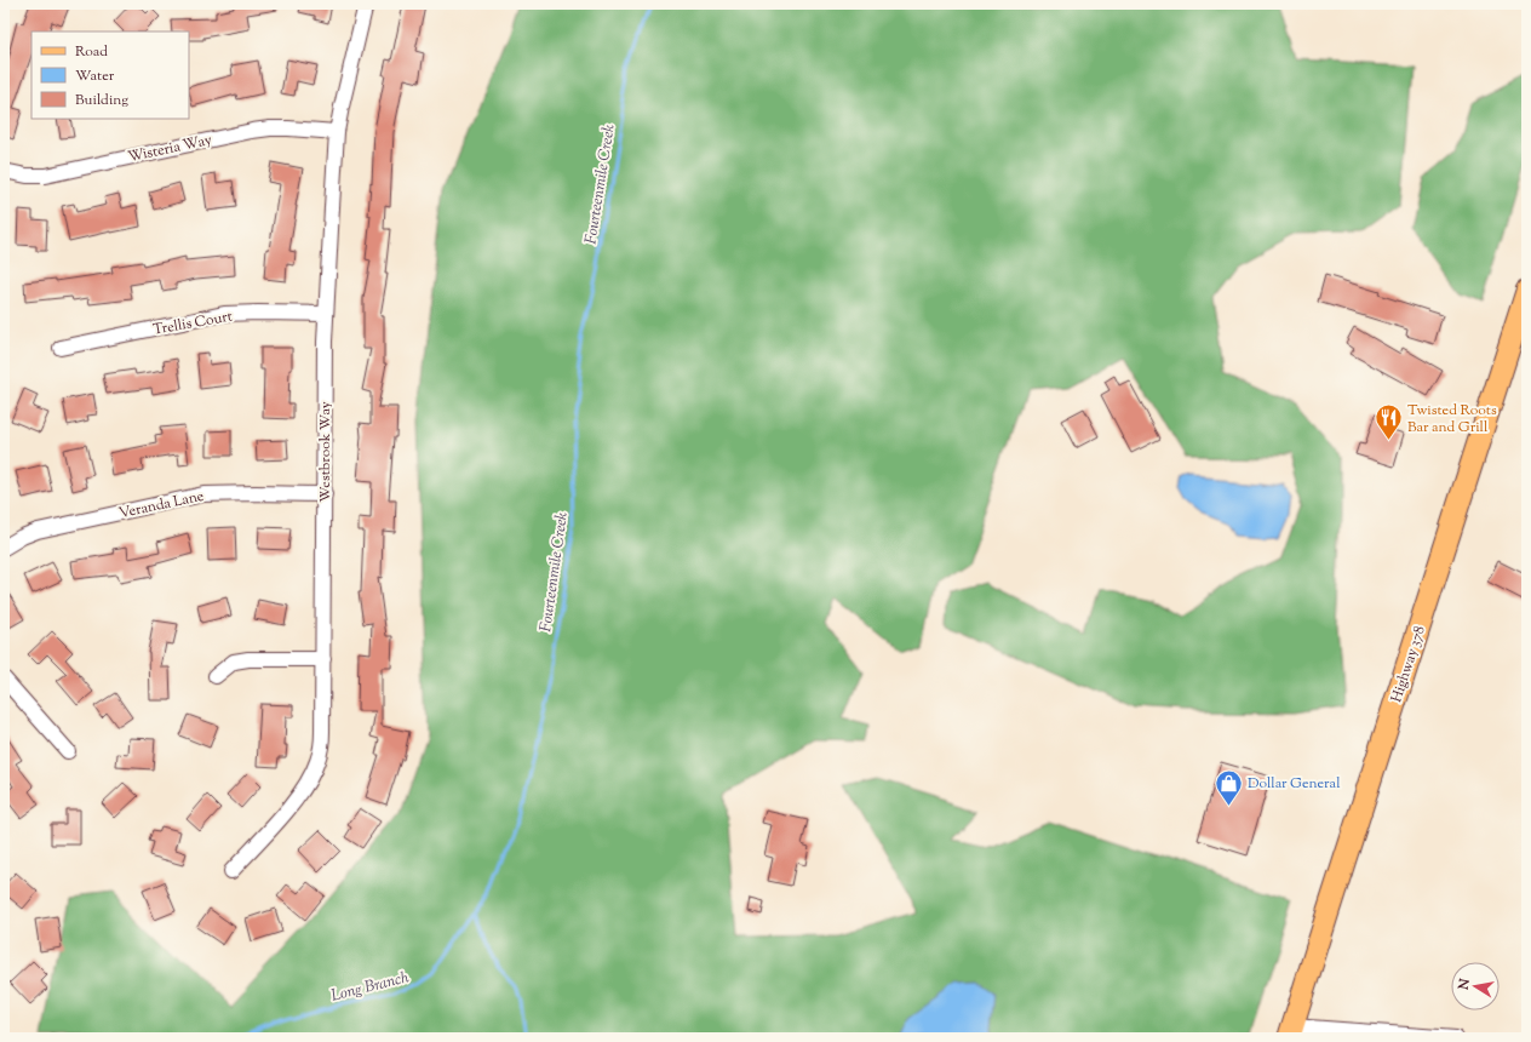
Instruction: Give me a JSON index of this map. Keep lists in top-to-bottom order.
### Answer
{
  "streets": {
    "main road": ["Highway 378"],
    "street": [
      "Wisteria Way",
      "Trellis Court",
      "Westbrook Way",
      "Veranda Lane"
    ]
  },
  "crossings": [
    ["Wisteria Way", "Westbrook Way"],
    ["Trellis Court", "Westbrook Way"],
    ["Westbrook Way", "Veranda Lane"]
  ],
  "water": ["Fourteenmile Creek", "Long Branch"],
  "places": {
    "restaurant": ["Twisted Roots Bar and Grill"],
    "shop": ["Dollar General"]
  },
  "legend": ["Road", "Water", "Building"],
  "north": "left"
}
